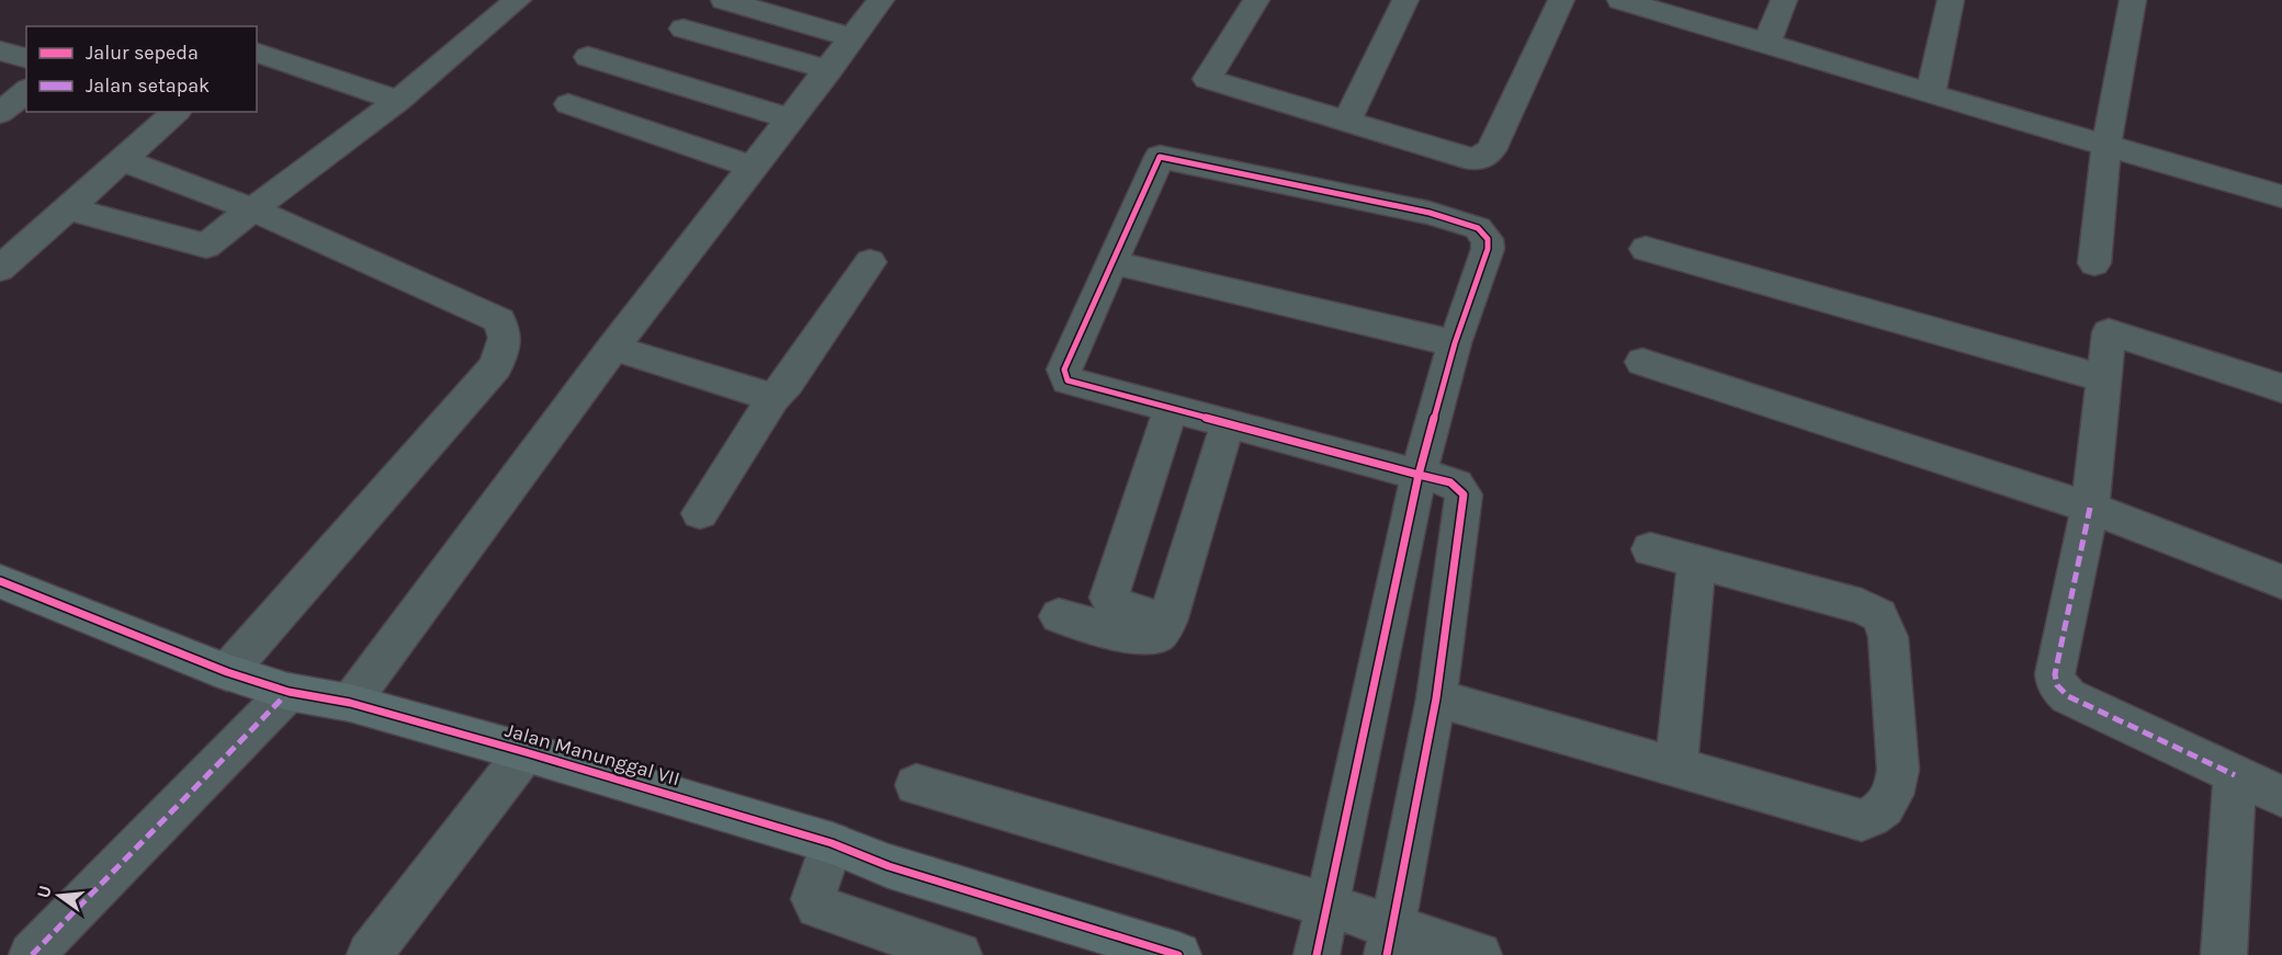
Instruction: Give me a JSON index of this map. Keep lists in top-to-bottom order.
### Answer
{
  "streets": {
    "street": ["Jalan Manunggal VII"]
  },
  "legend": ["Jalur sepeda", "Jalan setapak"],
  "north": "left"
}
